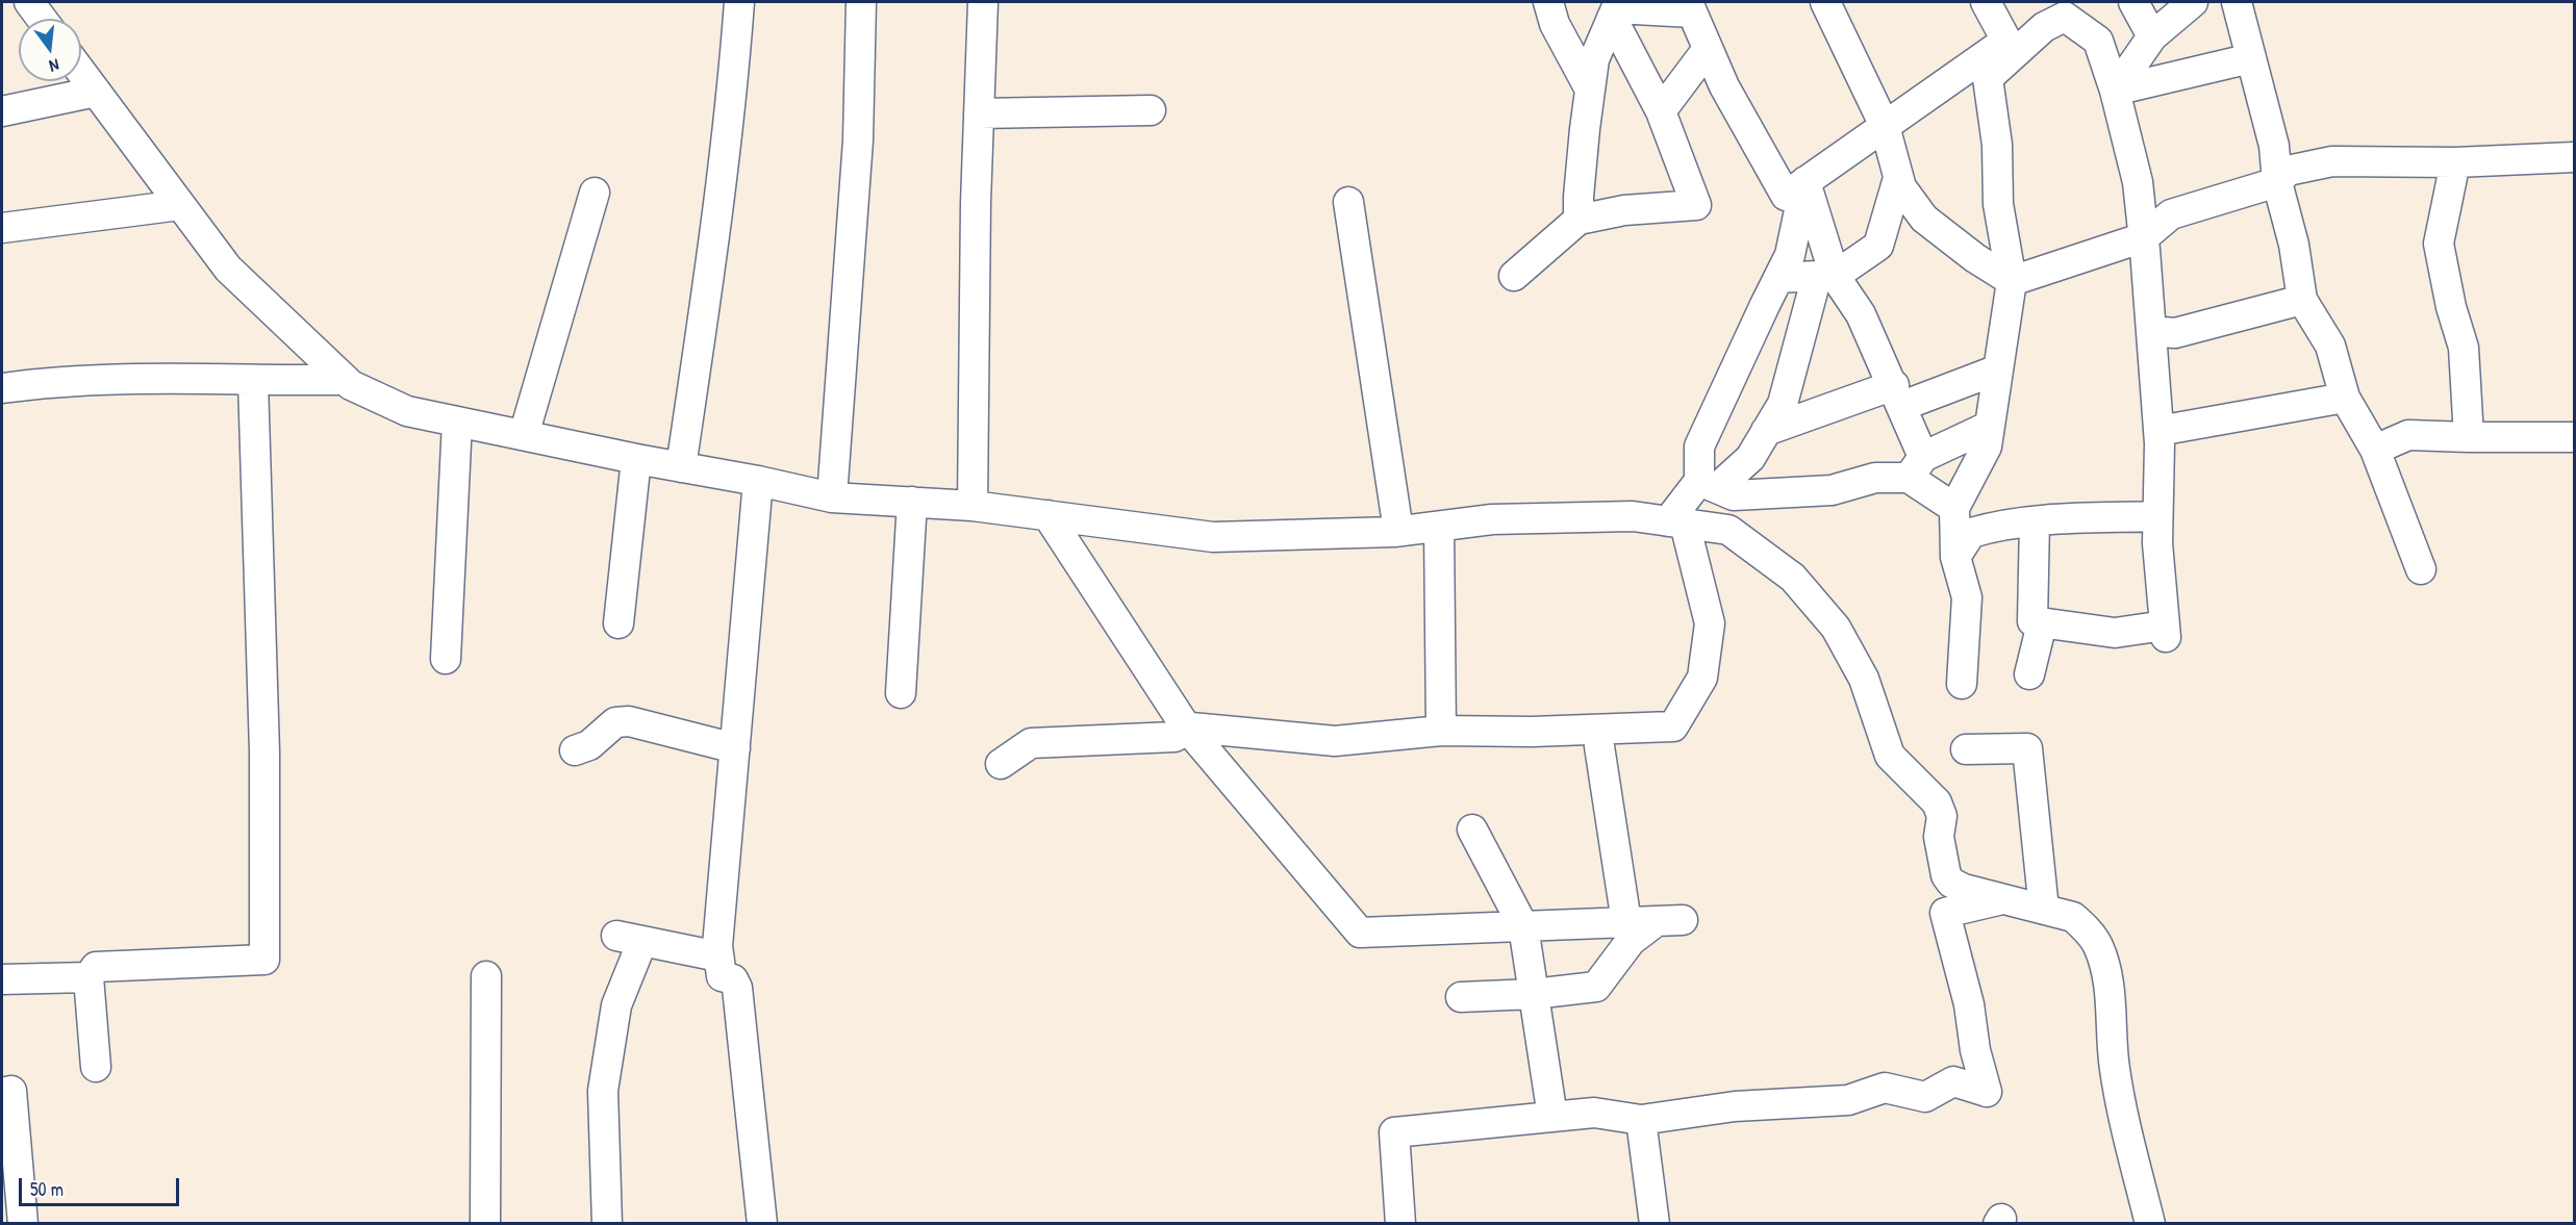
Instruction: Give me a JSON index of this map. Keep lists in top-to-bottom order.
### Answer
{
  "scale_bar": "50 m",
  "north": "bottom"
}
